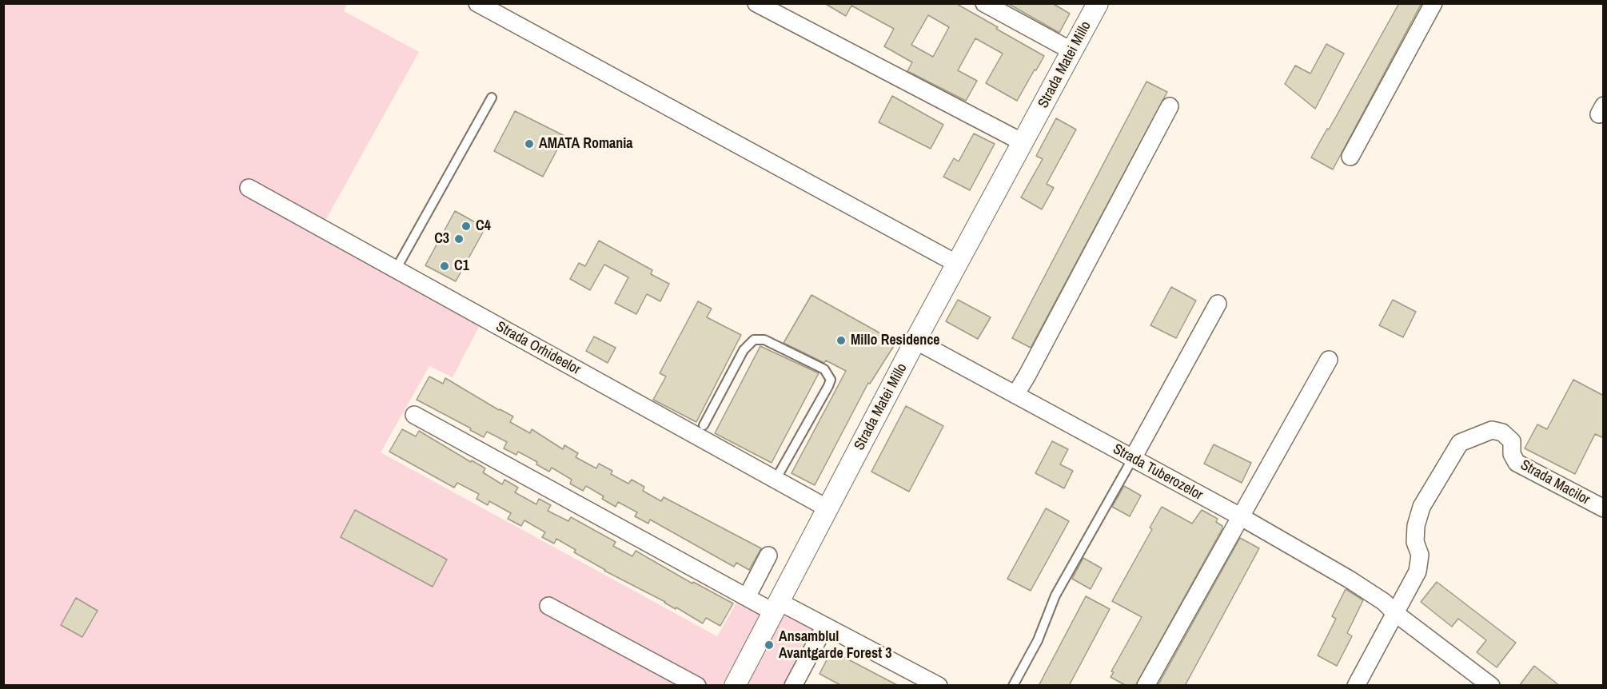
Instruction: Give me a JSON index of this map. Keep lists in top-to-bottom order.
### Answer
{
  "streets": {
    "street": [
      "Strada Matei Millo",
      "Strada Orhideelor",
      "Strada Tuberozelor",
      "Strada Macilor"
    ]
  },
  "crossings": [
    ["Strada Matei Millo", "Strada Orhideelor"],
    ["Strada Matei Millo", "Strada Tuberozelor"],
    ["Strada Tuberozelor", "Strada Macilor"]
  ],
  "places": [
    "AMATA Romania",
    "C4",
    "C3",
    "C1",
    "Millo Residence",
    "Ansamblul Avantgarde Forest 3"
  ]
}
